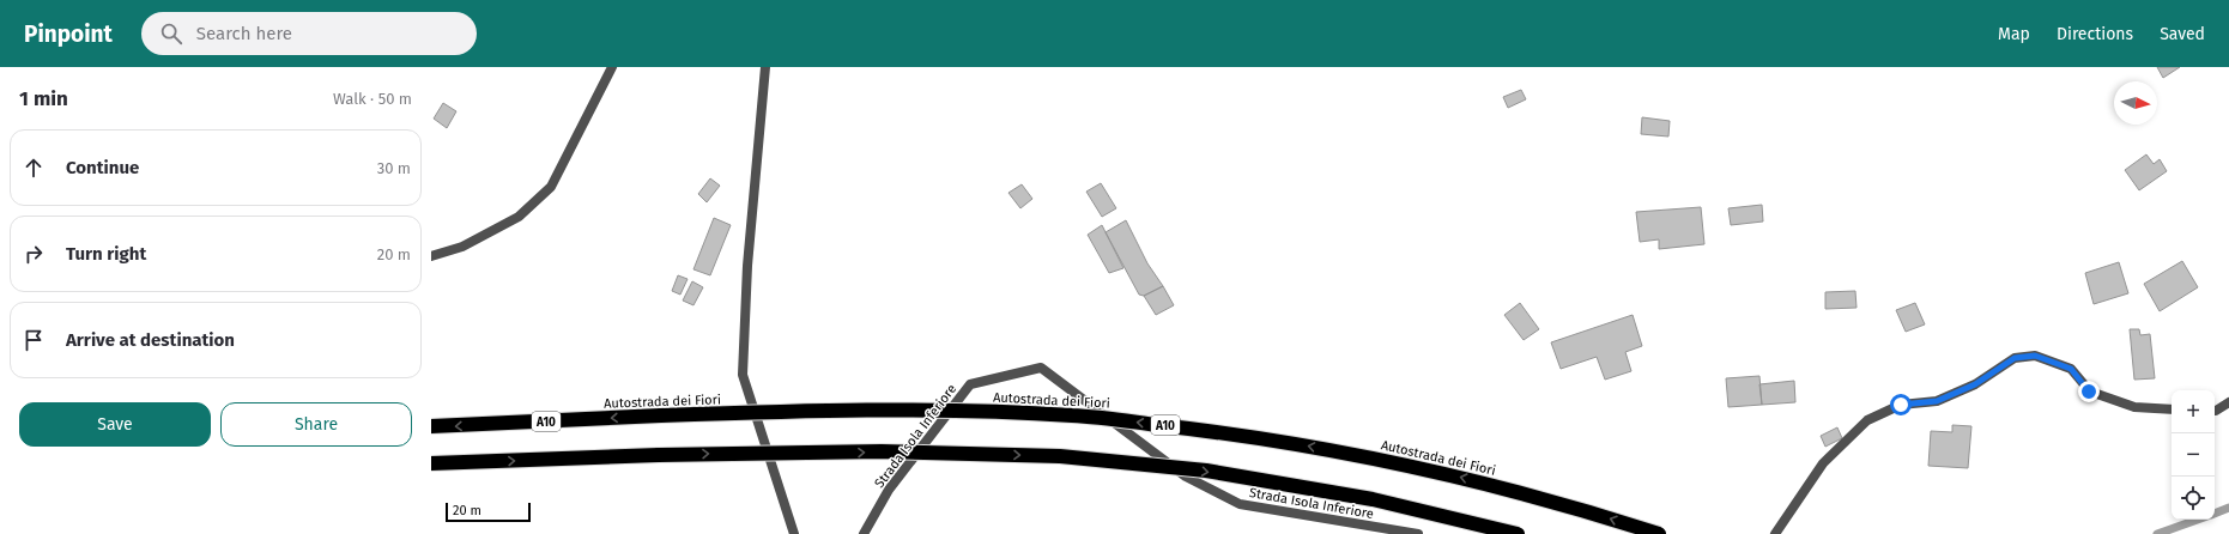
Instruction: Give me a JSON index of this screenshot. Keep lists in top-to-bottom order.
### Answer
{
  "streets": {
    "highway": ["Autostrada dei Fiori", "A10"],
    "street": ["Strada Isola Inferiore"]
  },
  "scale_bar": "20 m",
  "north": "right",
  "page": {
    "header": "Pinpoint",
    "search": "Search here",
    "nav": ["Map", "Directions", "Saved"],
    "heading": ["1 min", "Walk · 50 m"],
    "list": [
      ["Continue", "30 m"],
      ["Turn right", "20 m"],
      "Arrive at destination"
    ],
    "buttons": ["Save", "Share"],
    "map_buttons": ["+", "−"],
    "scale": "20 m"
  }
}
